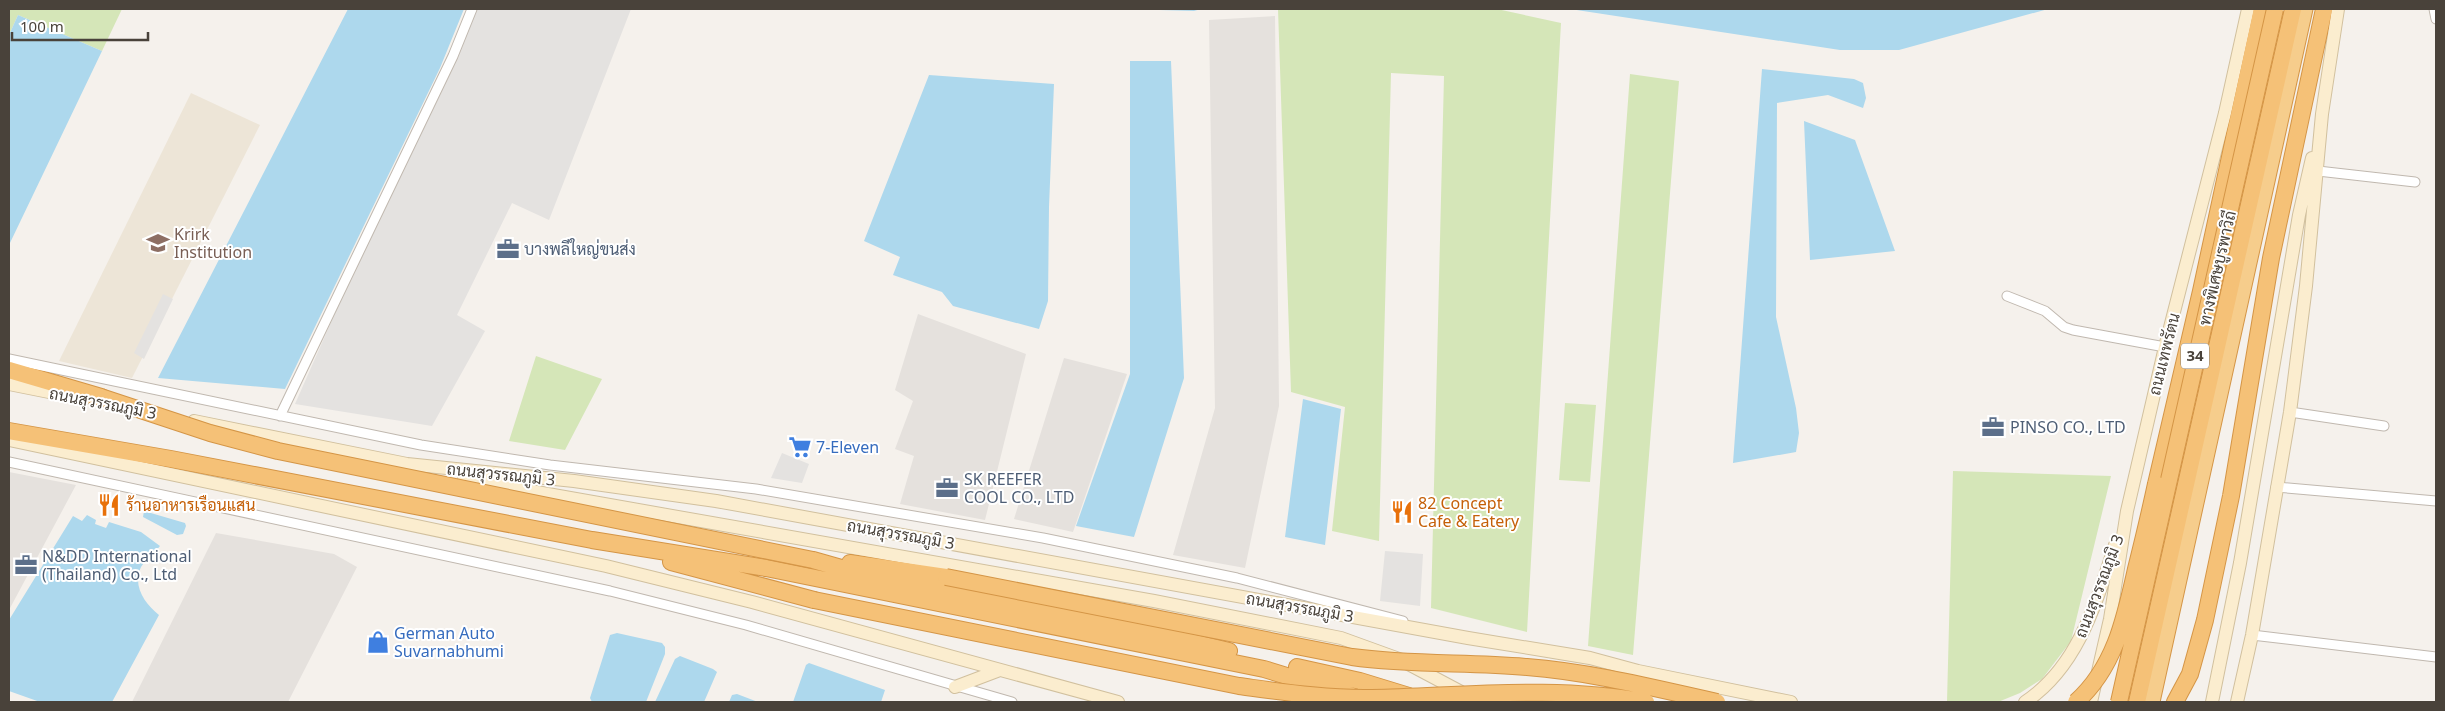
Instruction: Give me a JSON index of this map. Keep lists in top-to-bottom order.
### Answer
{
  "streets": {
    "highway": ["ทางพิเศษบูรพาวิถี", "34"],
    "main road": ["ถนนเทพรัตน", "ถนนสุวรรณภูมิ 3"]
  },
  "crossings": [
    ["ถนนเทพรัตน", "ถนนสุวรรณภูมิ 3"]
  ],
  "places": {
    "school or university": ["Krirk Institution"],
    "office": [
      "บางพลีใหญ่ขนส่ง",
      "PINSO CO., LTD",
      "SK REEFER COOL CO., LTD",
      "N&DD International (Thailand) Co., Ltd"
    ],
    "supermarket": ["7-Eleven"],
    "restaurant": ["ร้านอาหารเรือนแสน", "82 Concept Cafe & Eatery"],
    "shop": ["German Auto Suvarnabhumi"]
  },
  "scale_bar": "100 m"
}
